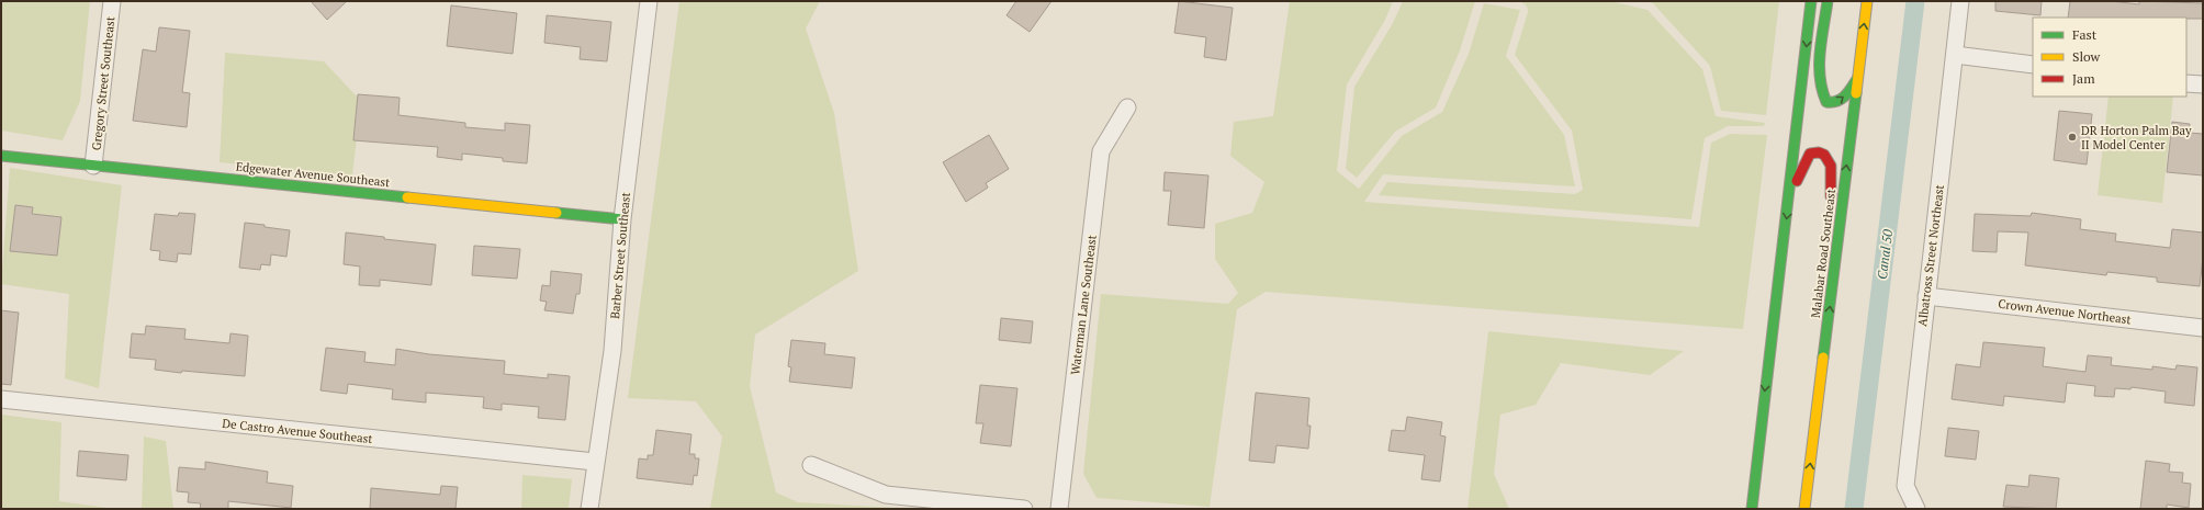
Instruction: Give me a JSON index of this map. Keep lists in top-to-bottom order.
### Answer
{
  "streets": {
    "main road": ["Edgewater Avenue Southeast", "Malabar Road Southeast"],
    "street": [
      "Gregory Street Southeast",
      "Barber Street Southeast",
      "Albatross Street Northeast",
      "Waterman Lane Southeast",
      "Crown Avenue Northeast",
      "De Castro Avenue Southeast"
    ]
  },
  "crossings": [
    ["Gregory Street Southeast", "Edgewater Avenue Southeast"],
    ["Edgewater Avenue Southeast", "Barber Street Southeast"],
    ["Barber Street Southeast", "De Castro Avenue Southeast"],
    ["Albatross Street Northeast", "Crown Avenue Northeast"]
  ],
  "water": ["Canal 50"],
  "places": ["DR Horton Palm Bay II Model Center"],
  "legend": ["Fast", "Slow", "Jam"]
}
